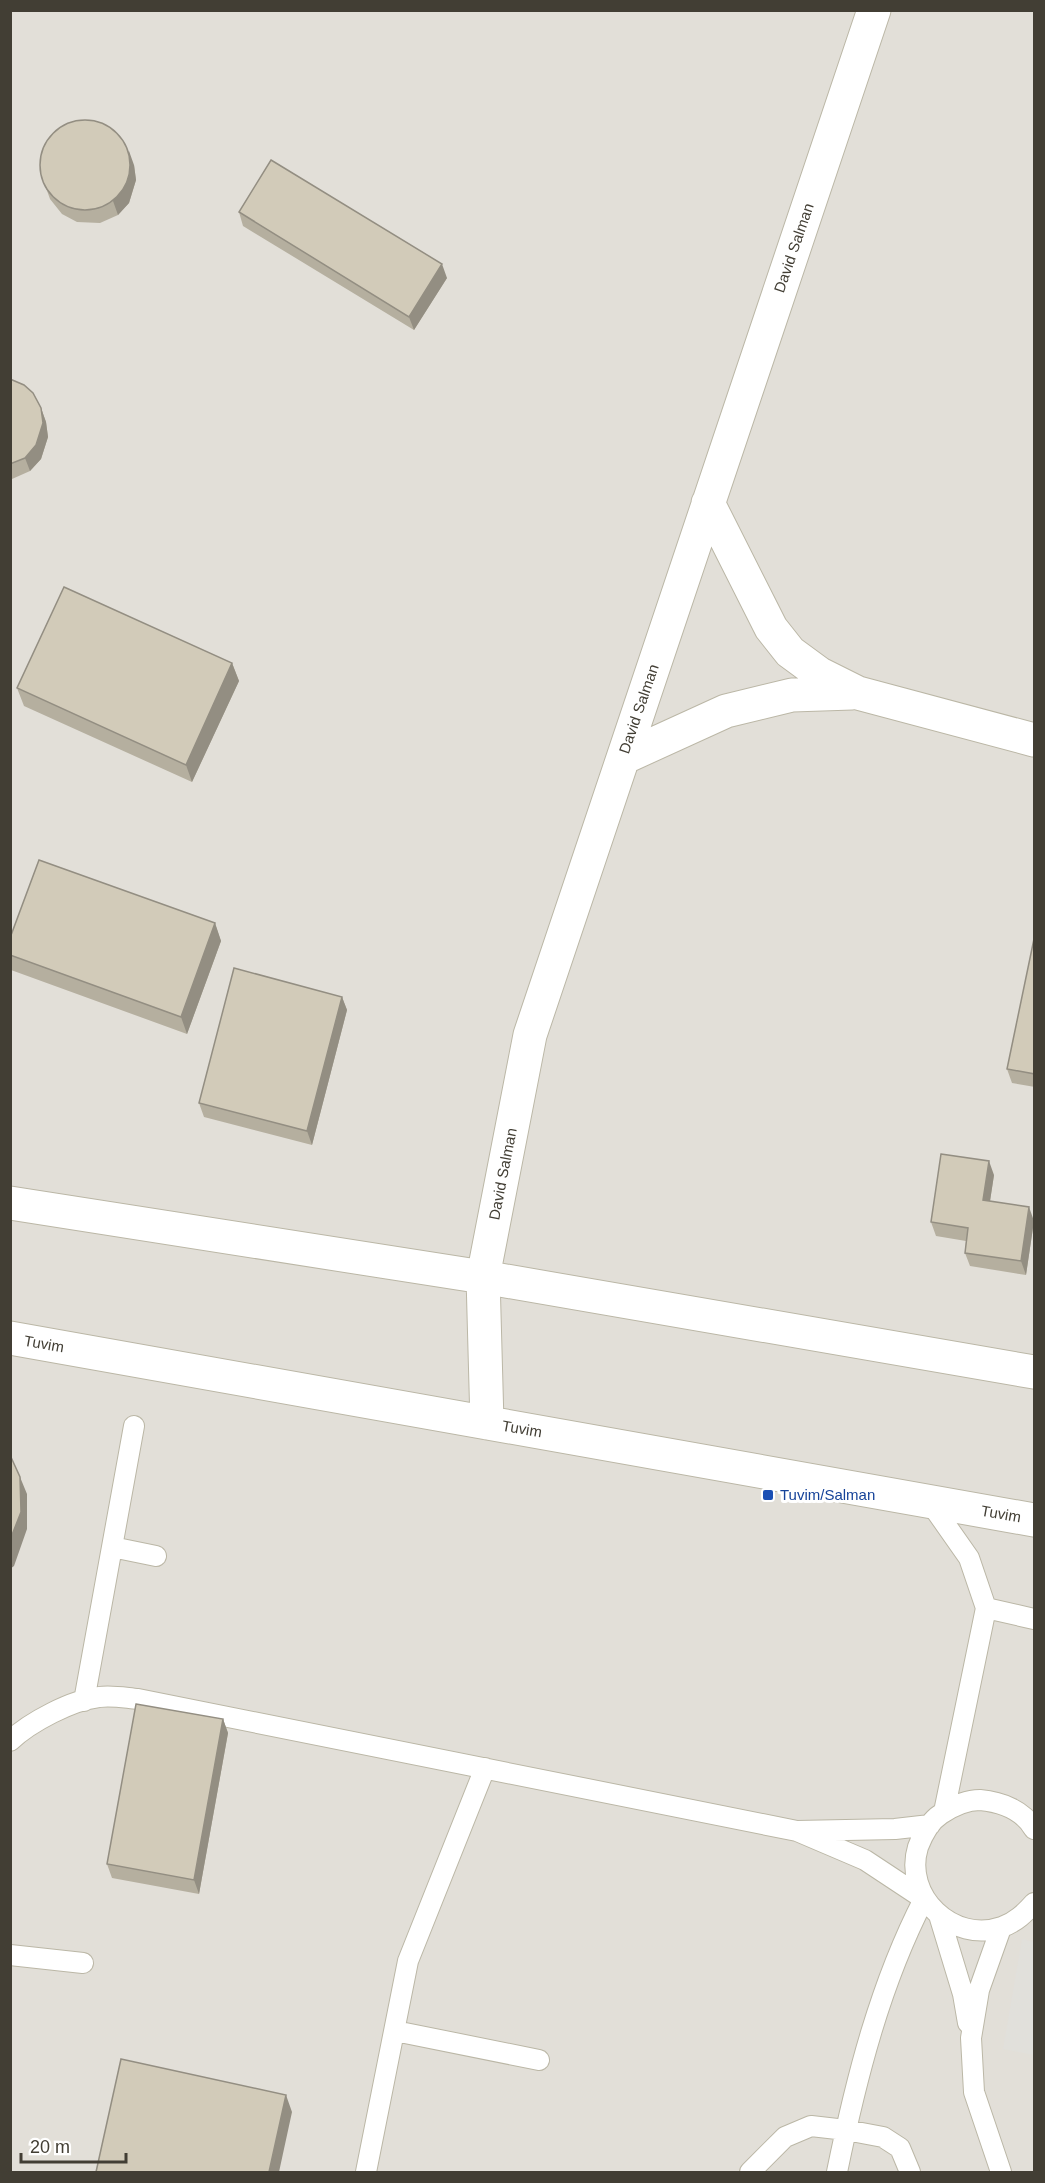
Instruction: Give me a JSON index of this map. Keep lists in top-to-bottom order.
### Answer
{
  "streets": {
    "street": ["David Salman", "Tuvim"]
  },
  "crossings": [
    ["David Salman", "Tuvim"]
  ],
  "places": {
    "transit": ["Tuvim/Salman"]
  },
  "scale_bar": "20 m"
}
